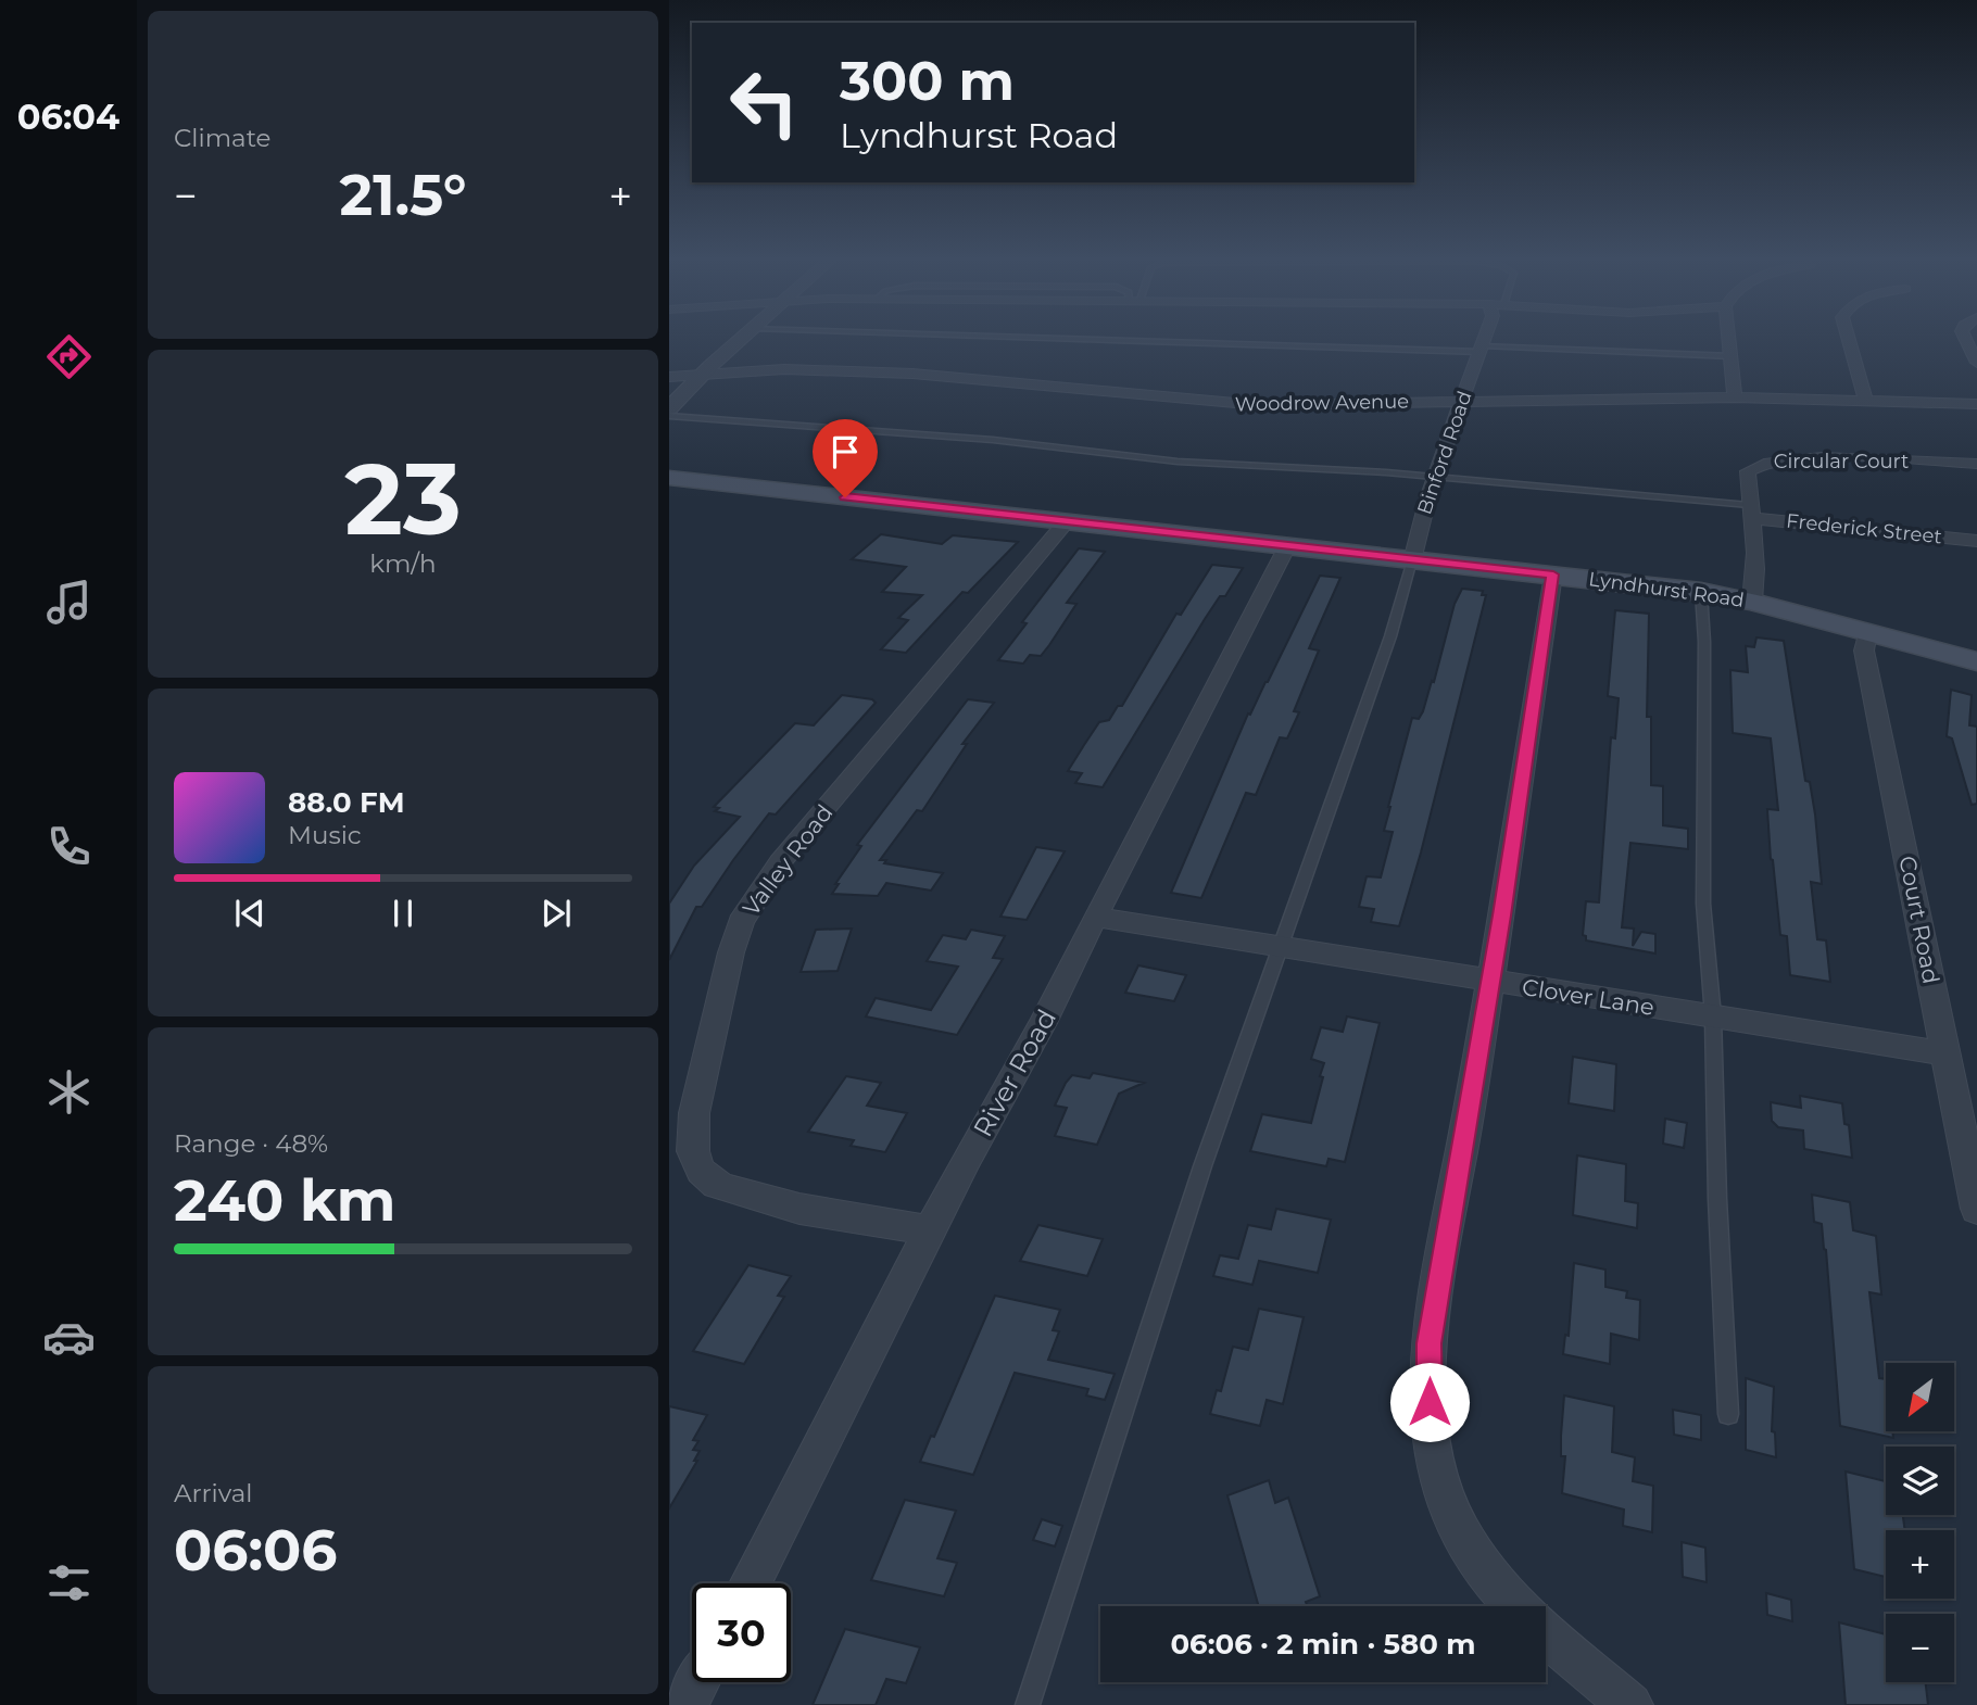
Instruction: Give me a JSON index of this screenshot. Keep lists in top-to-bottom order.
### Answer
{
  "streets": {
    "main road": ["Lyndhurst Road"],
    "street": [
      "Woodrow Avenue",
      "Binford Road",
      "Circular Court",
      "Frederick Street",
      "Valley Road",
      "Court Road",
      "Clover Lane",
      "River Road"
    ]
  },
  "crossings": [
    ["Woodrow Avenue", "Binford Road"],
    ["Binford Road", "Lyndhurst Road"],
    ["Circular Court", "Frederick Street"],
    ["Circular Court", "Lyndhurst Road"],
    ["Lyndhurst Road", "Valley Road"],
    ["Lyndhurst Road", "Court Road"],
    ["Lyndhurst Road", "River Road"],
    ["Valley Road", "River Road"],
    ["Court Road", "Clover Lane"],
    ["Clover Lane", "River Road"]
  ],
  "north": "bottom left",
  "page": {
    "tabs": "06:04",
    "tile": [
      "Climate",
      ["23", "km/h"],
      ["Range · 48%", "240 km"],
      ["Arrival", "06:06"]
    ],
    "turn": ["300 m", "Lyndhurst Road"],
    "heat": ["−", "21.5°", "+"],
    "song": ["88.0 FM", "Music"],
    "map_buttons": ["+", "−"],
    "limit": "30",
    "trip": "06:06 · 2 min · 580 m"
  }
}
